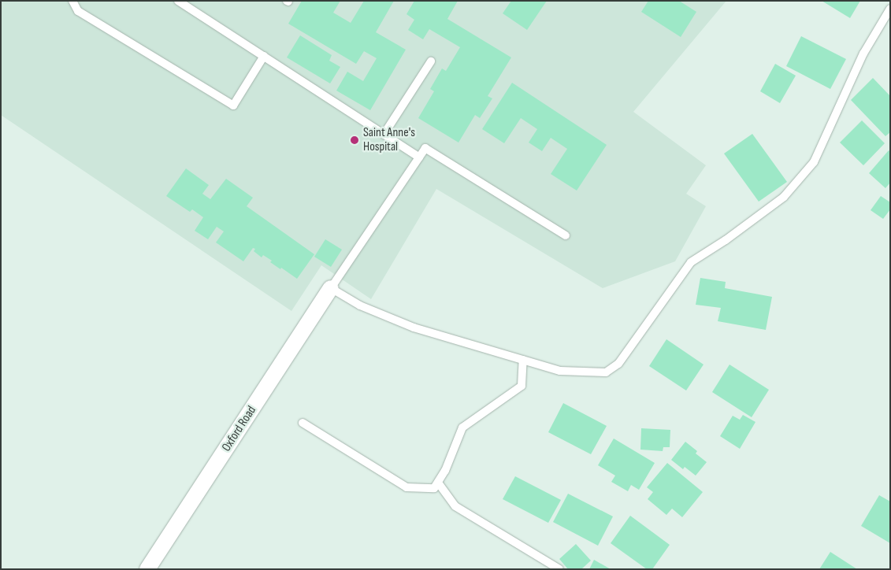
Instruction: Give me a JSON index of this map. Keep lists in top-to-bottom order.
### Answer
{
  "streets": {
    "street": ["Oxford Road"]
  },
  "places": ["Saint Anne's Hospital"]
}
